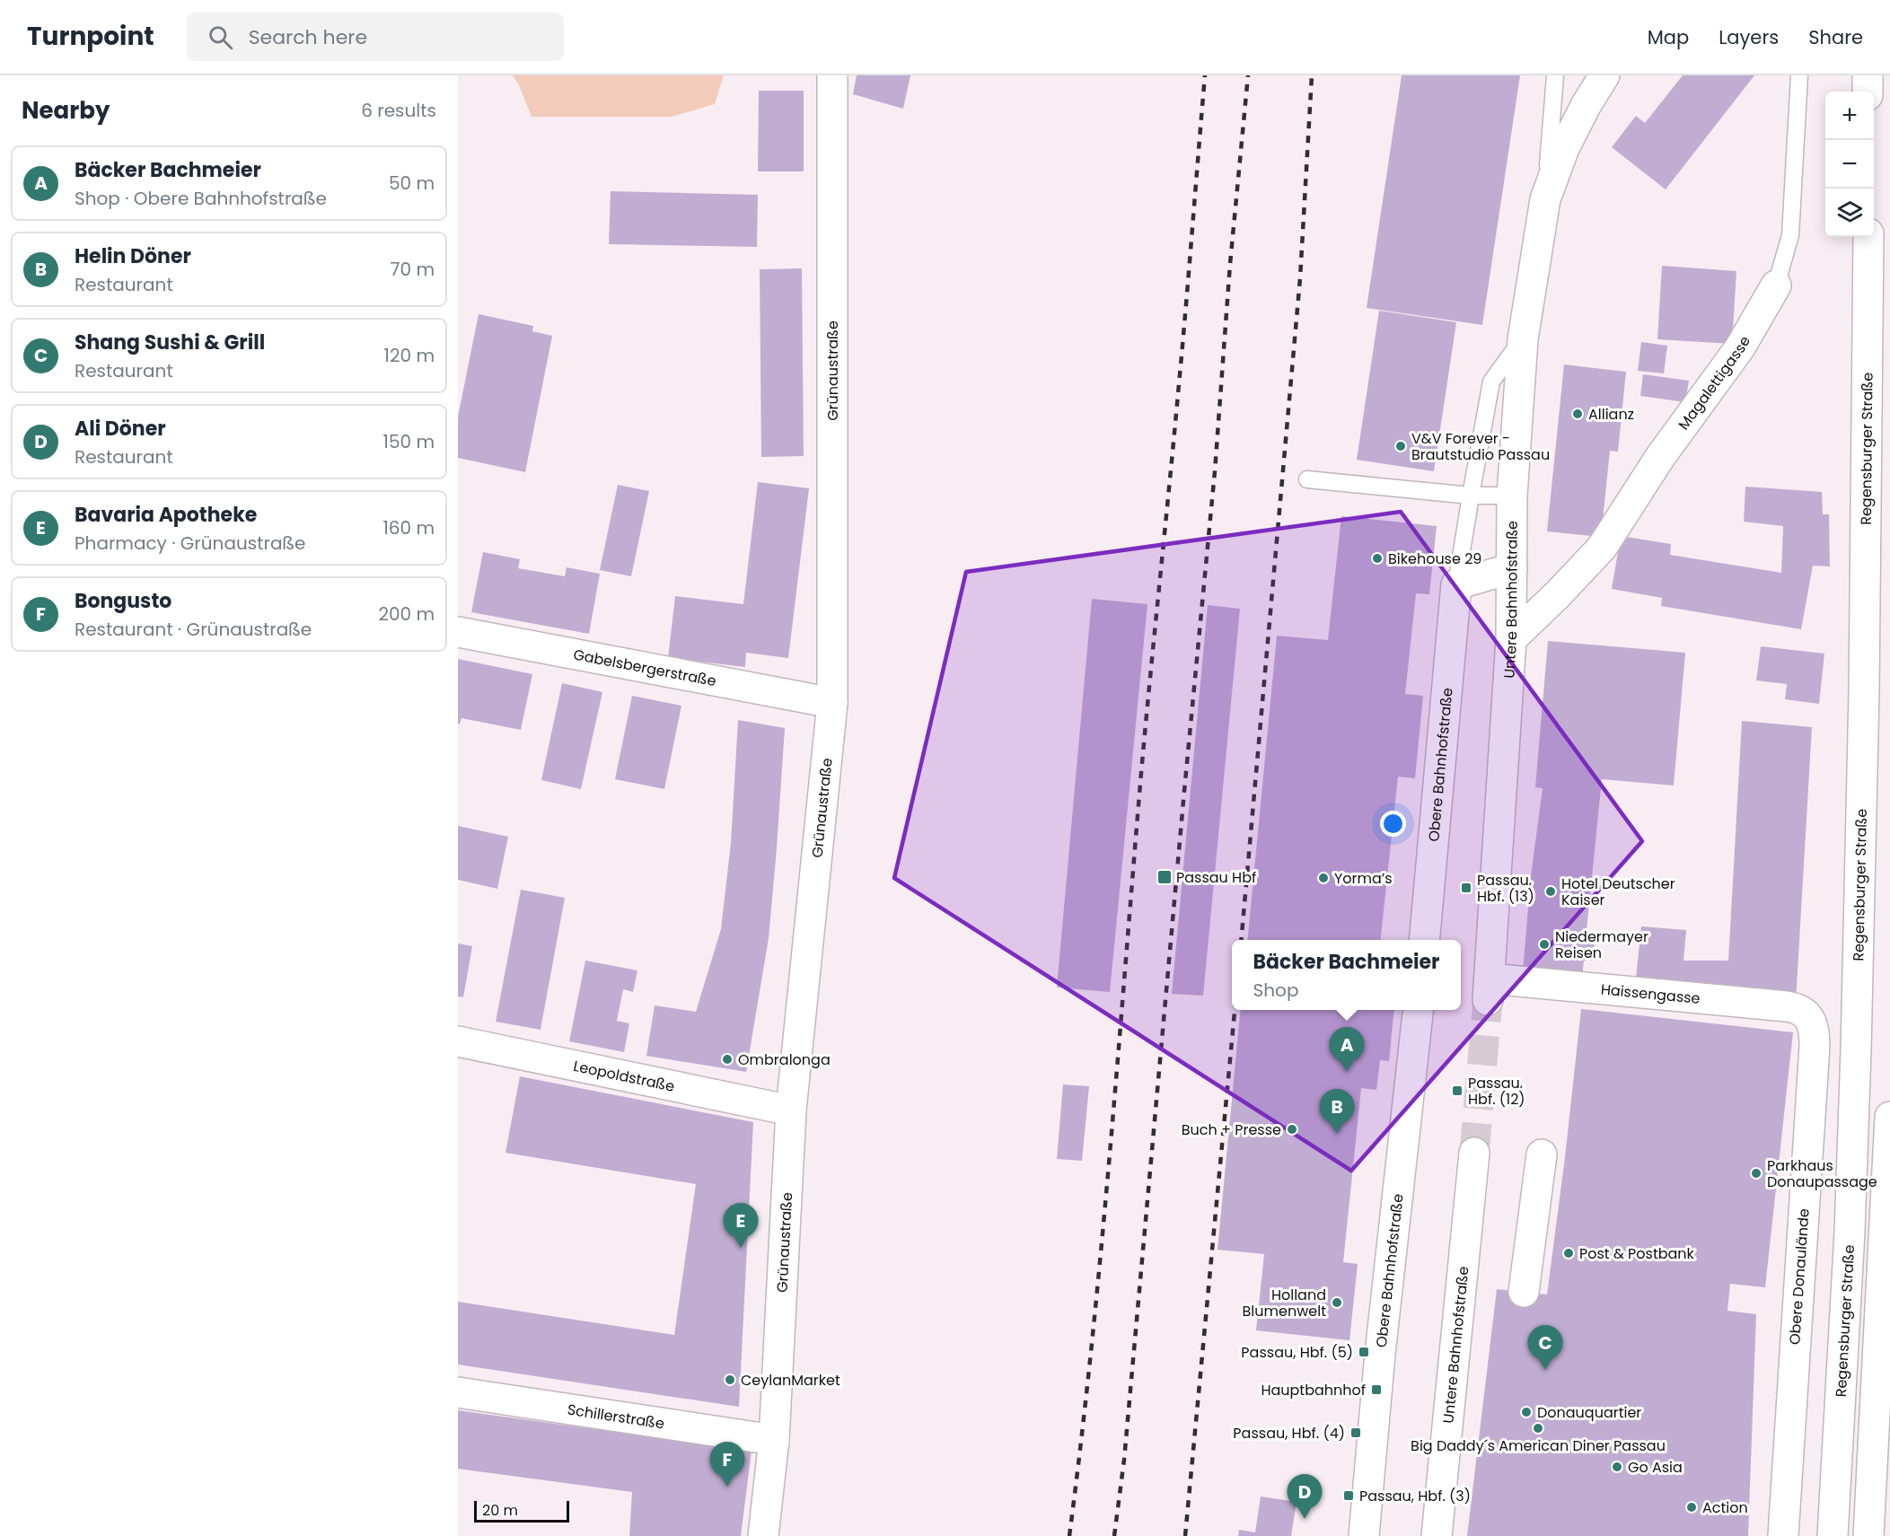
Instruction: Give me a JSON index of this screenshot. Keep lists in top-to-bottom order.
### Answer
{
  "streets": {
    "street": [
      "Grünaustraße",
      "Magalettigasse",
      "Regensburger Straße",
      "Untere Bahnhofstraße",
      "Gabelsbergerstraße",
      "Obere Bahnhofstraße",
      "Haissengasse",
      "Leopoldstraße",
      "Obere Donaulände",
      "Schillerstraße"
    ]
  },
  "crossings": [
    ["Grünaustraße", "Gabelsbergerstraße"],
    ["Grünaustraße", "Leopoldstraße"],
    ["Grünaustraße", "Schillerstraße"],
    ["Magalettigasse", "Untere Bahnhofstraße"],
    ["Untere Bahnhofstraße", "Obere Bahnhofstraße"],
    ["Untere Bahnhofstraße", "Haissengasse"],
    ["Haissengasse", "Obere Donaulände"]
  ],
  "places": {
    "other": [
      "Allianz",
      "V&V Forever - Brautstudio Passau",
      "Bikehouse 29",
      "Yorma’s",
      "Hotel Deutscher Kaiser",
      "Niedermayer Reisen",
      "Ombralonga",
      "Buch + Presse",
      "Parkhaus Donaupassage",
      "Post & Postbank",
      "Holland Blumenwelt",
      "CeylanMarket",
      "Donauquartier",
      "Big Daddy´s American Diner Passau",
      "Go Asia",
      "Action"
    ],
    "transit": [
      "Passau Hbf",
      "Passau, Hbf. (13)",
      "Passau, Hbf. (12)",
      "Passau, Hbf. (5)",
      "Hauptbahnhof",
      "Passau, Hbf. (4)",
      "Passau, Hbf. (3)"
    ]
  },
  "scale_bar": "20 m",
  "page": {
    "header": "Turnpoint",
    "search": "Search here",
    "nav": ["Map", "Layers", "Share"],
    "heading": ["Nearby", "6 results"],
    "map_buttons": ["+", "−"],
    "list": [
      {
        "mark": "A",
        "name": "Bäcker Bachmeier",
        "note": "Shop · Obere Bahnhofstraße",
        "value": "50 m"
      },
      {
        "mark": "B",
        "name": "Helin Döner",
        "note": "Restaurant",
        "value": "70 m"
      },
      {
        "mark": "C",
        "name": "Shang Sushi & Grill",
        "note": "Restaurant",
        "value": "120 m"
      },
      {
        "mark": "D",
        "name": "Ali Döner",
        "note": "Restaurant",
        "value": "150 m"
      },
      {
        "mark": "E",
        "name": "Bavaria Apotheke",
        "note": "Pharmacy · Grünaustraße",
        "value": "160 m"
      },
      {
        "mark": "F",
        "name": "Bongusto",
        "note": "Restaurant · Grünaustraße",
        "value": "200 m"
      }
    ],
    "popup": ["Bäcker Bachmeier", "Shop"],
    "pins": [
      "A",
      "B",
      "E",
      "C",
      "F",
      "D"
    ],
    "scale": "20 m"
  }
}
